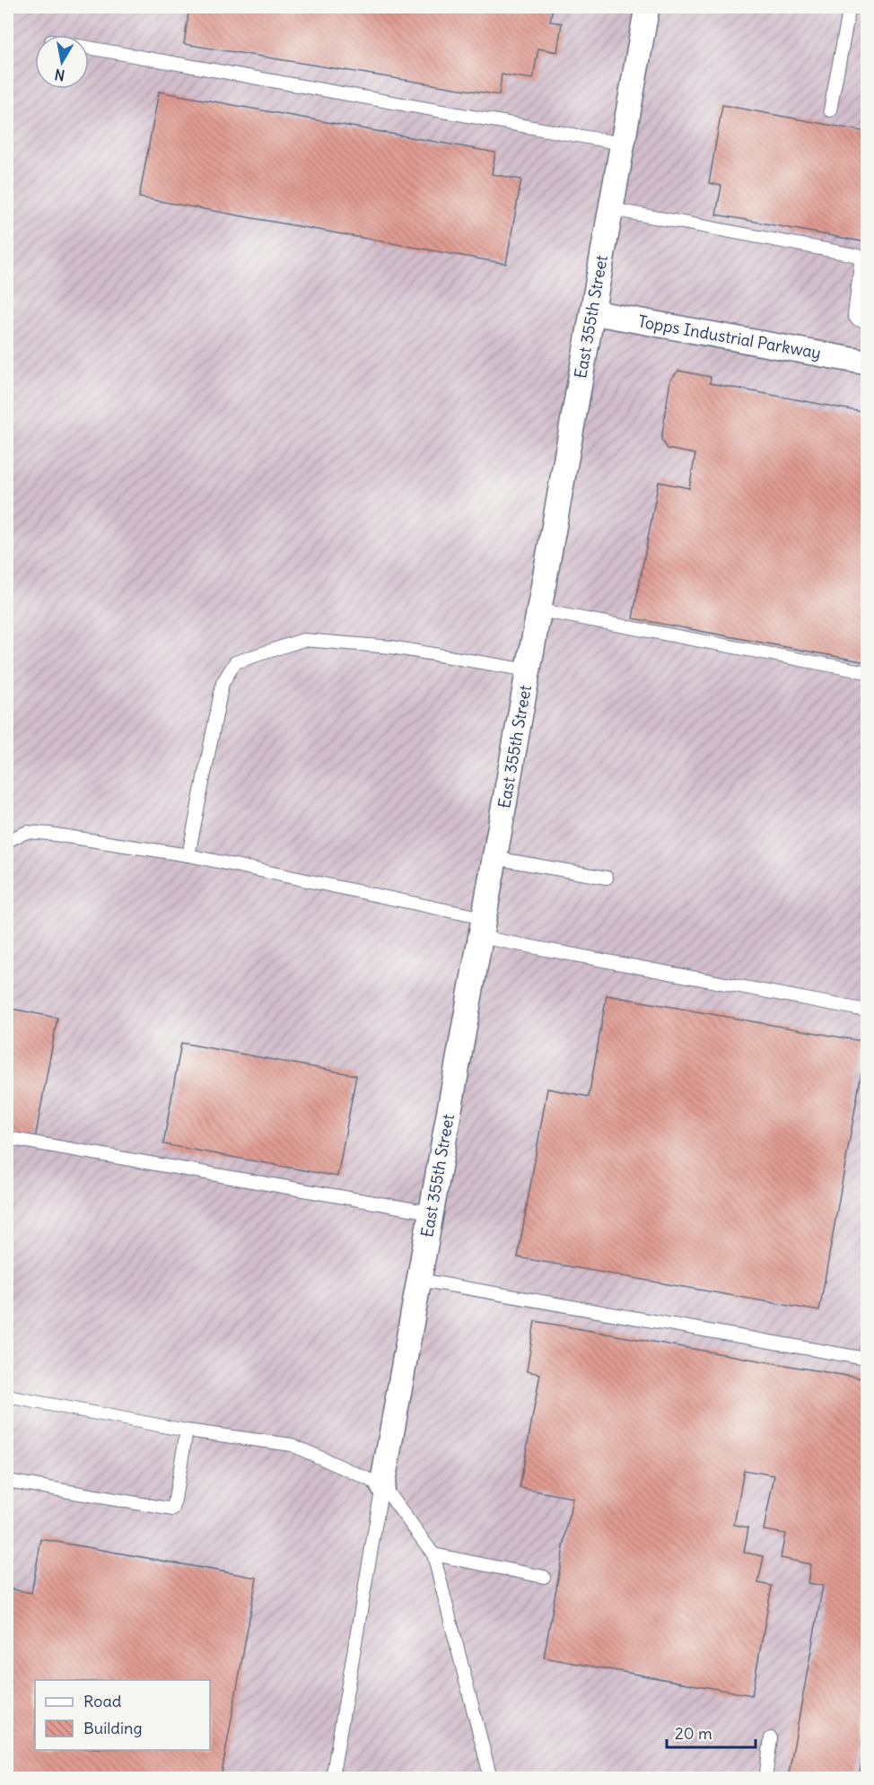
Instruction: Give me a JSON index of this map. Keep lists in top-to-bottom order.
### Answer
{
  "streets": {
    "street": ["East 355th Street", "Topps Industrial Parkway"]
  },
  "crossings": [
    ["East 355th Street", "Topps Industrial Parkway"]
  ],
  "legend": ["Road", "Building"],
  "scale_bar": "20 m",
  "north": "bottom"
}
